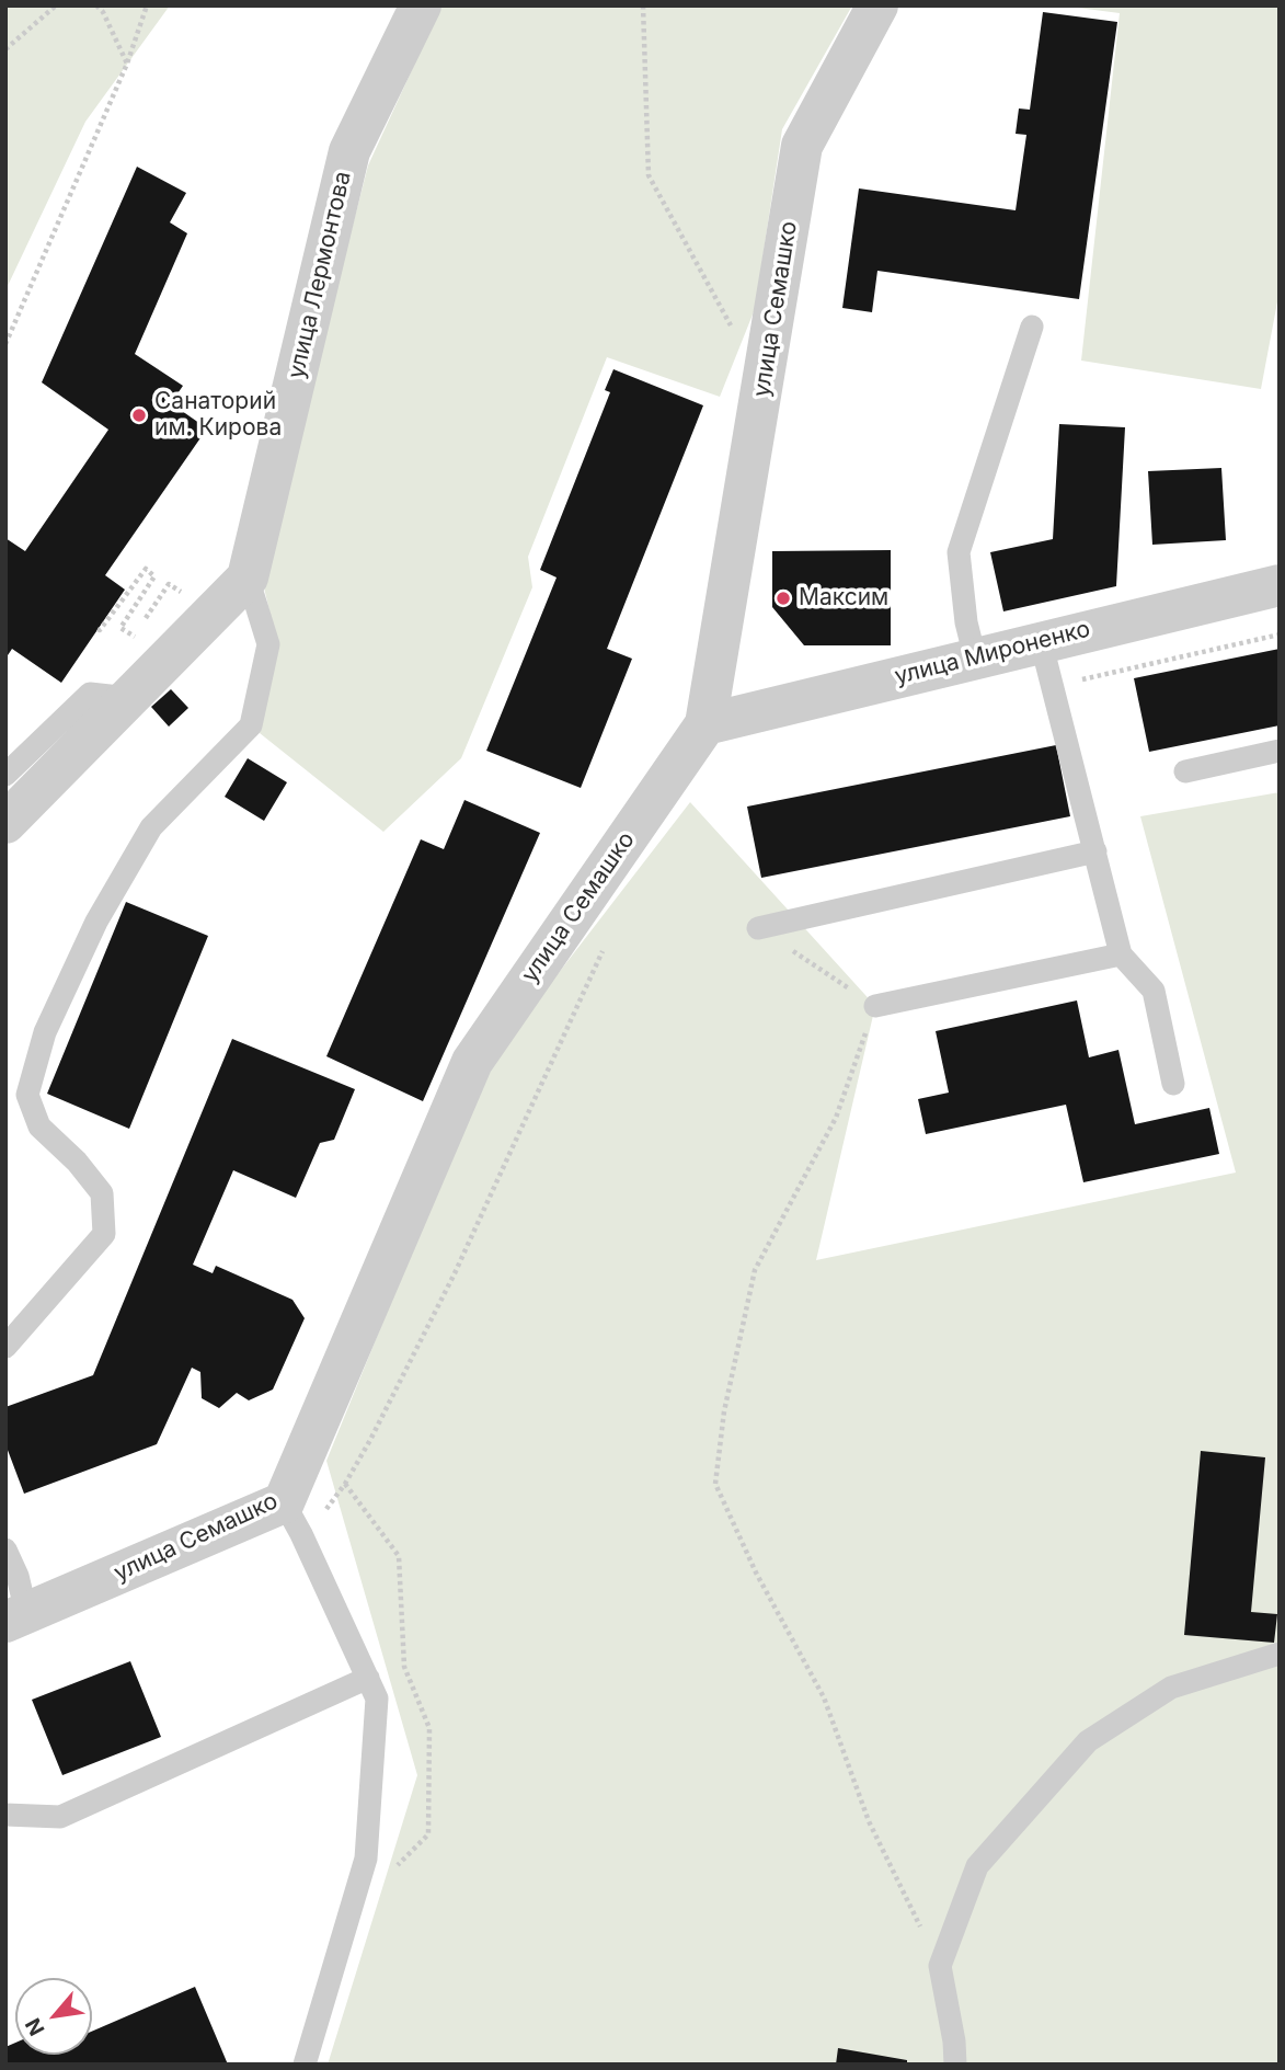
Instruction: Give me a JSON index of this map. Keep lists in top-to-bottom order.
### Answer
{
  "streets": {
    "street": ["улица Лермонтова", "улица Семашко", "улица Мироненко"]
  },
  "crossings": [
    ["улица Семашко", "улица Мироненко"]
  ],
  "places": ["Санаторий им. Кирова", "Максим"],
  "north": "bottom left"
}
